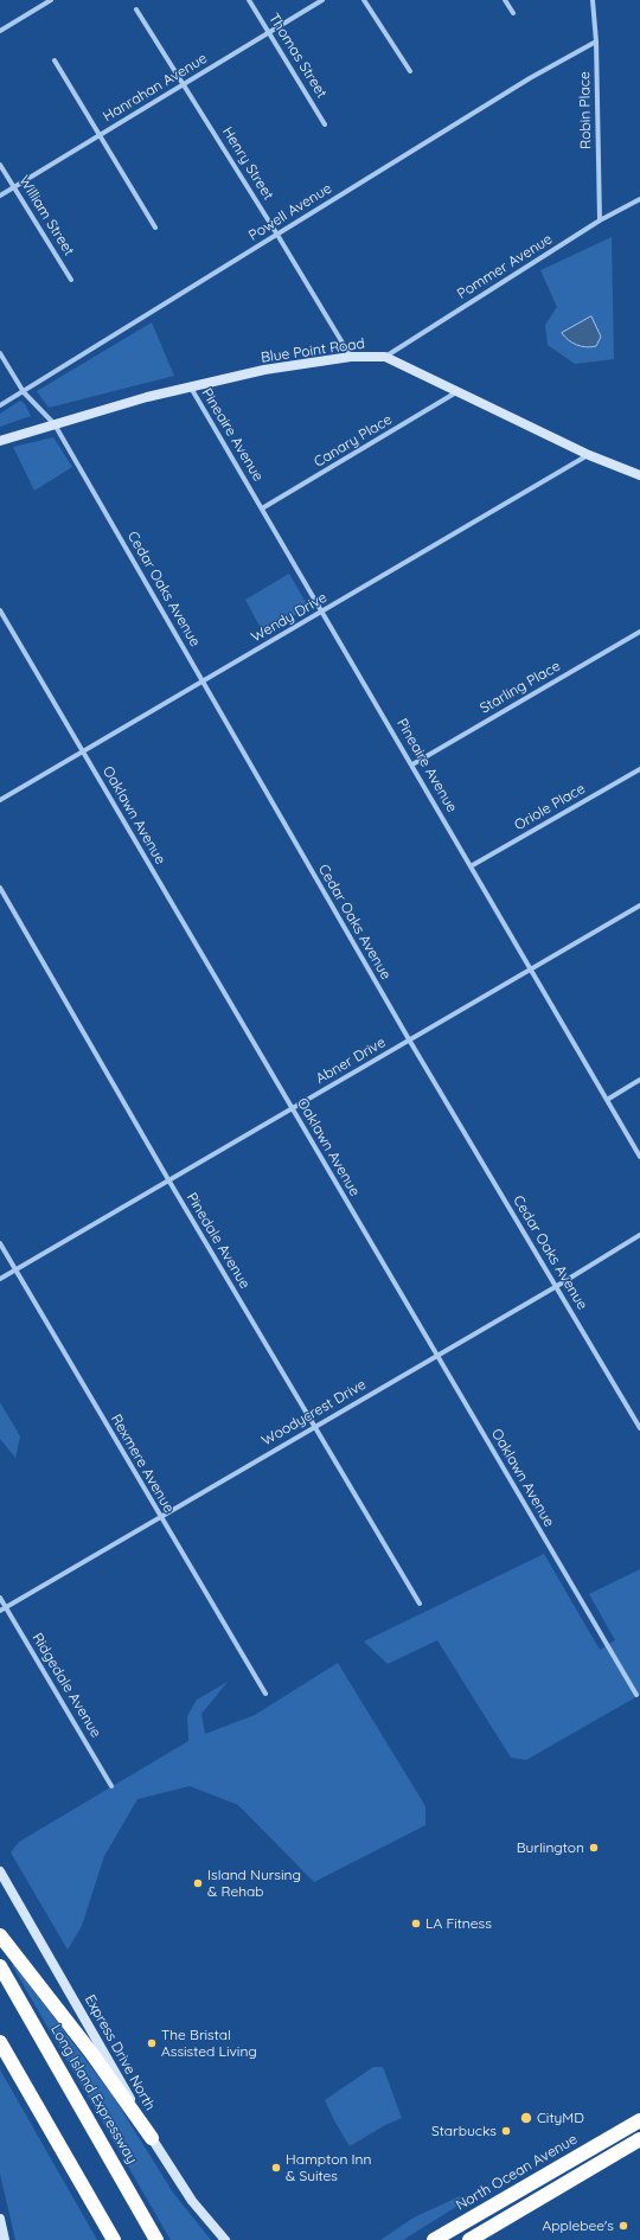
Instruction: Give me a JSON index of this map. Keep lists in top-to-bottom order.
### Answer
{
  "streets": {
    "highway": ["Long Island Expressway", "North Ocean Avenue"],
    "street": [
      "Thomas Street",
      "Hanrahan Avenue",
      "Robin Place",
      "Henry Street",
      "Powell Avenue",
      "William Street",
      "Pommer Avenue",
      "Blue Point Road",
      "Pineaire Avenue",
      "Canary Place",
      "Cedar Oaks Avenue",
      "Wendy Drive",
      "Starling Place",
      "Oriole Place",
      "Oaklawn Avenue",
      "Abner Drive",
      "Pinedale Avenue",
      "Woodycrest Drive",
      "Rexmere Avenue",
      "Ridgedale Avenue",
      "Express Drive North"
    ]
  },
  "crossings": [
    ["Thomas Street", "Hanrahan Avenue"],
    ["Hanrahan Avenue", "Henry Street"],
    ["Hanrahan Avenue", "William Street"],
    ["Robin Place", "Powell Avenue"],
    ["Robin Place", "Pommer Avenue"],
    ["Henry Street", "Powell Avenue"],
    ["Henry Street", "Blue Point Road"],
    ["Powell Avenue", "Cedar Oaks Avenue"],
    ["Pommer Avenue", "Blue Point Road"],
    ["Blue Point Road", "Pineaire Avenue"],
    ["Blue Point Road", "Canary Place"],
    ["Blue Point Road", "Cedar Oaks Avenue"],
    ["Blue Point Road", "Wendy Drive"],
    ["Pineaire Avenue", "Canary Place"],
    ["Pineaire Avenue", "Wendy Drive"],
    ["Pineaire Avenue", "Starling Place"],
    ["Pineaire Avenue", "Oriole Place"],
    ["Pineaire Avenue", "Abner Drive"],
    ["Cedar Oaks Avenue", "Wendy Drive"],
    ["Cedar Oaks Avenue", "Abner Drive"],
    ["Cedar Oaks Avenue", "Woodycrest Drive"],
    ["Wendy Drive", "Oaklawn Avenue"],
    ["Oaklawn Avenue", "Abner Drive"],
    ["Oaklawn Avenue", "Woodycrest Drive"],
    ["Abner Drive", "Pinedale Avenue"],
    ["Abner Drive", "Rexmere Avenue"],
    ["Pinedale Avenue", "Woodycrest Drive"],
    ["Woodycrest Drive", "Rexmere Avenue"],
    ["Woodycrest Drive", "Ridgedale Avenue"]
  ],
  "places": [
    "Burlington",
    "Island Nursing & Rehab",
    "LA Fitness",
    "The Bristal Assisted Living",
    "CityMD",
    "Starbucks",
    "Hampton Inn & Suites",
    "Applebee's"
  ]
}
